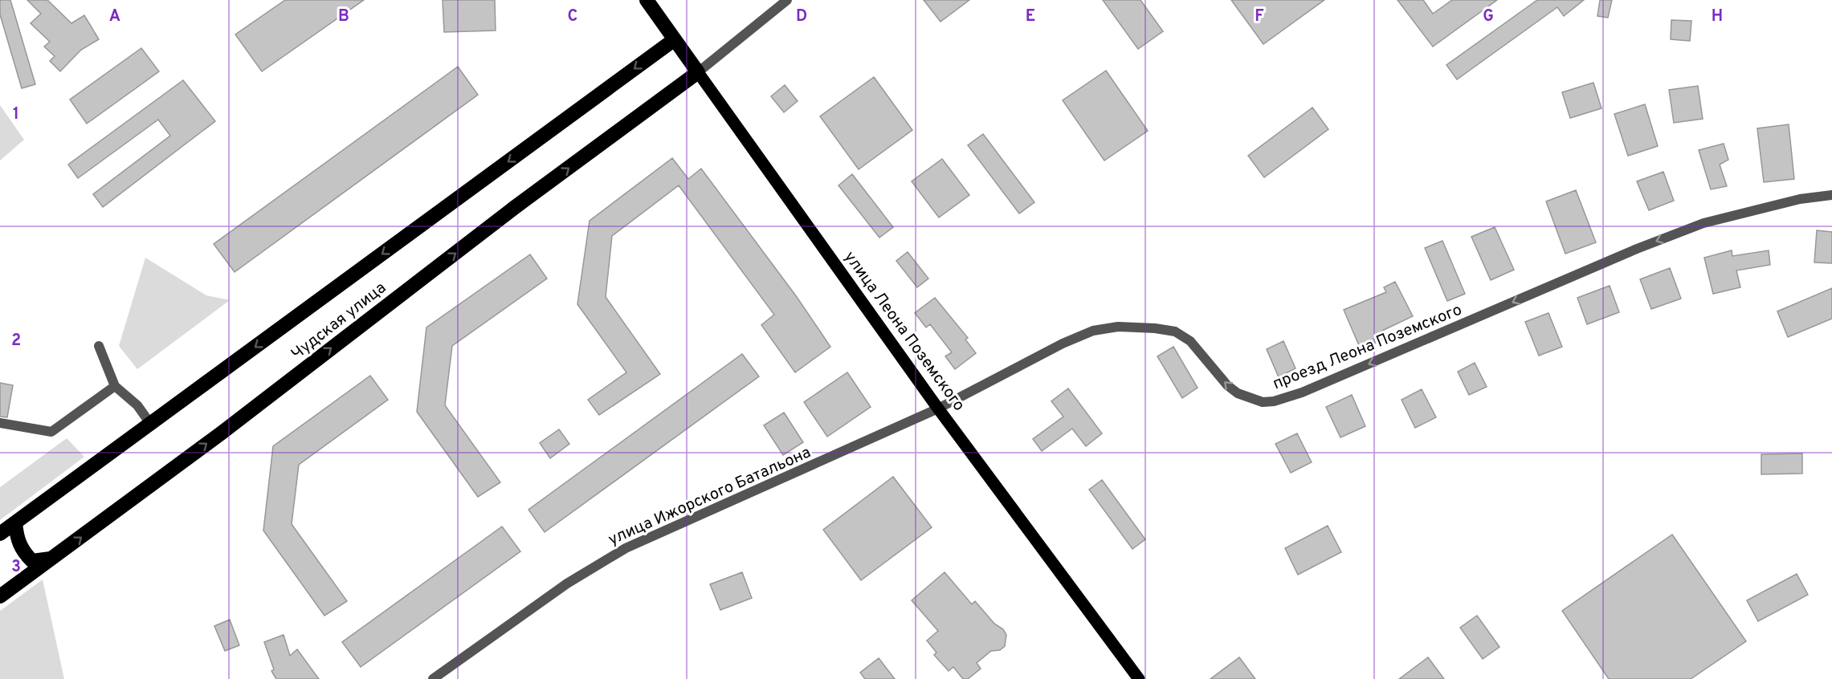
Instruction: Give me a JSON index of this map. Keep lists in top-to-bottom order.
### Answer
{
  "streets": {
    "highway": ["Чудская улица", "улица Леона Поземского"],
    "street": ["проезд Леона Поземского", "улица Ижорского Батальона"]
  },
  "crossings": [
    ["Чудская улица", "улица Леона Поземского"],
    ["улица Леона Поземского", "проезд Леона Поземского"],
    ["улица Леона Поземского", "улица Ижорского Батальона"],
    ["проезд Леона Поземского", "улица Ижорского Батальона"]
  ],
  "one_way": ["проезд Леона Поземского"],
  "grid": {
    "columns": [
      "A",
      "B",
      "C",
      "D",
      "E",
      "F",
      "G",
      "H"
    ],
    "rows": ["1", "2", "3"]
  }
}
